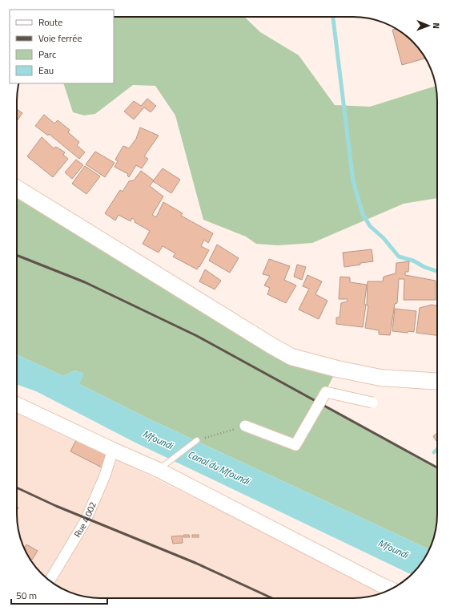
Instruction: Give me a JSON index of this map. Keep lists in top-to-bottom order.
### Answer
{
  "streets": {
    "street": ["Rue 4.002"]
  },
  "water": ["Mfoundi", "Canal du Mfoundi"],
  "legend": [
    "Route",
    "Voie ferrée",
    "Parc",
    "Eau"
  ],
  "scale_bar": "50 m",
  "north": "right"
}
